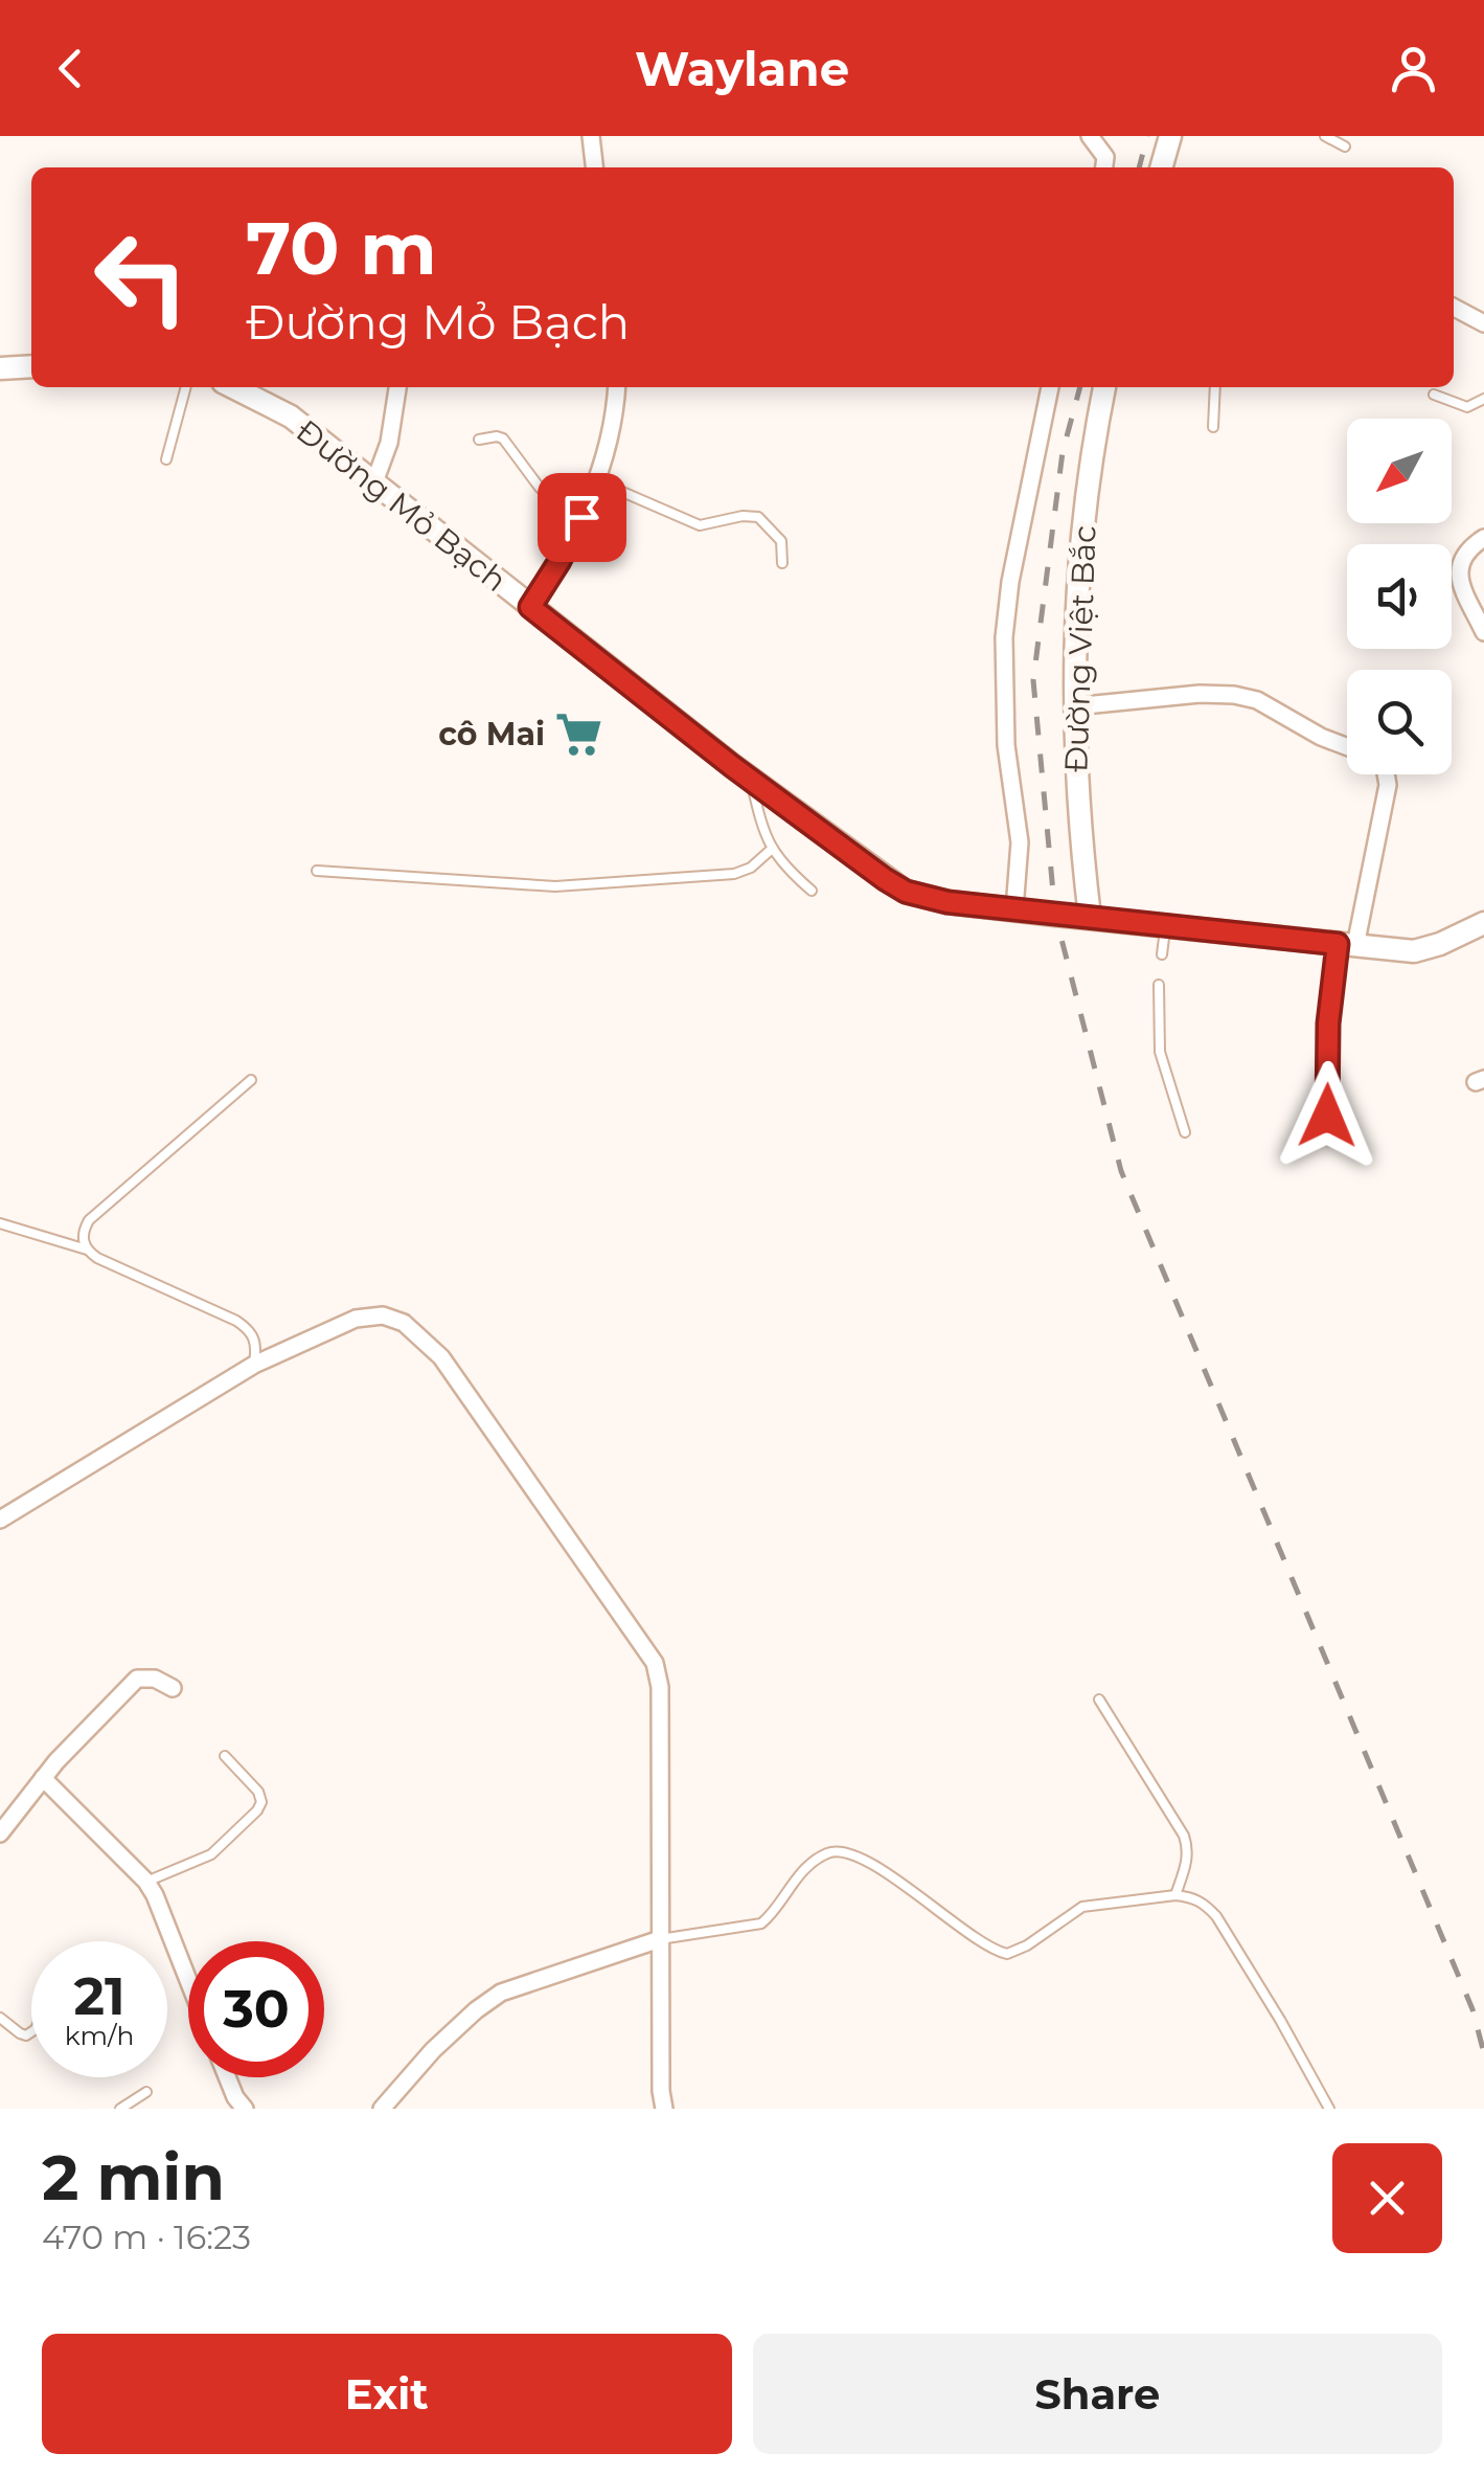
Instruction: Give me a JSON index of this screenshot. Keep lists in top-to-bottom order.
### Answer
{
  "streets": {
    "street": ["Đường Mỏ Bạch", "Đường Việt Bắc"]
  },
  "crossings": [
    ["Đường Mỏ Bạch", "Đường Việt Bắc"]
  ],
  "places": {
    "supermarket": ["cô Mai"]
  },
  "north": "bottom left",
  "page": {
    "header": "Waylane",
    "turn": ["70 m", "Đường Mỏ Bạch"],
    "speed": "21 km/h",
    "limit": "30",
    "heading": ["2 min", "470 m · 16:23"],
    "buttons": ["Exit", "Share"]
  }
}
